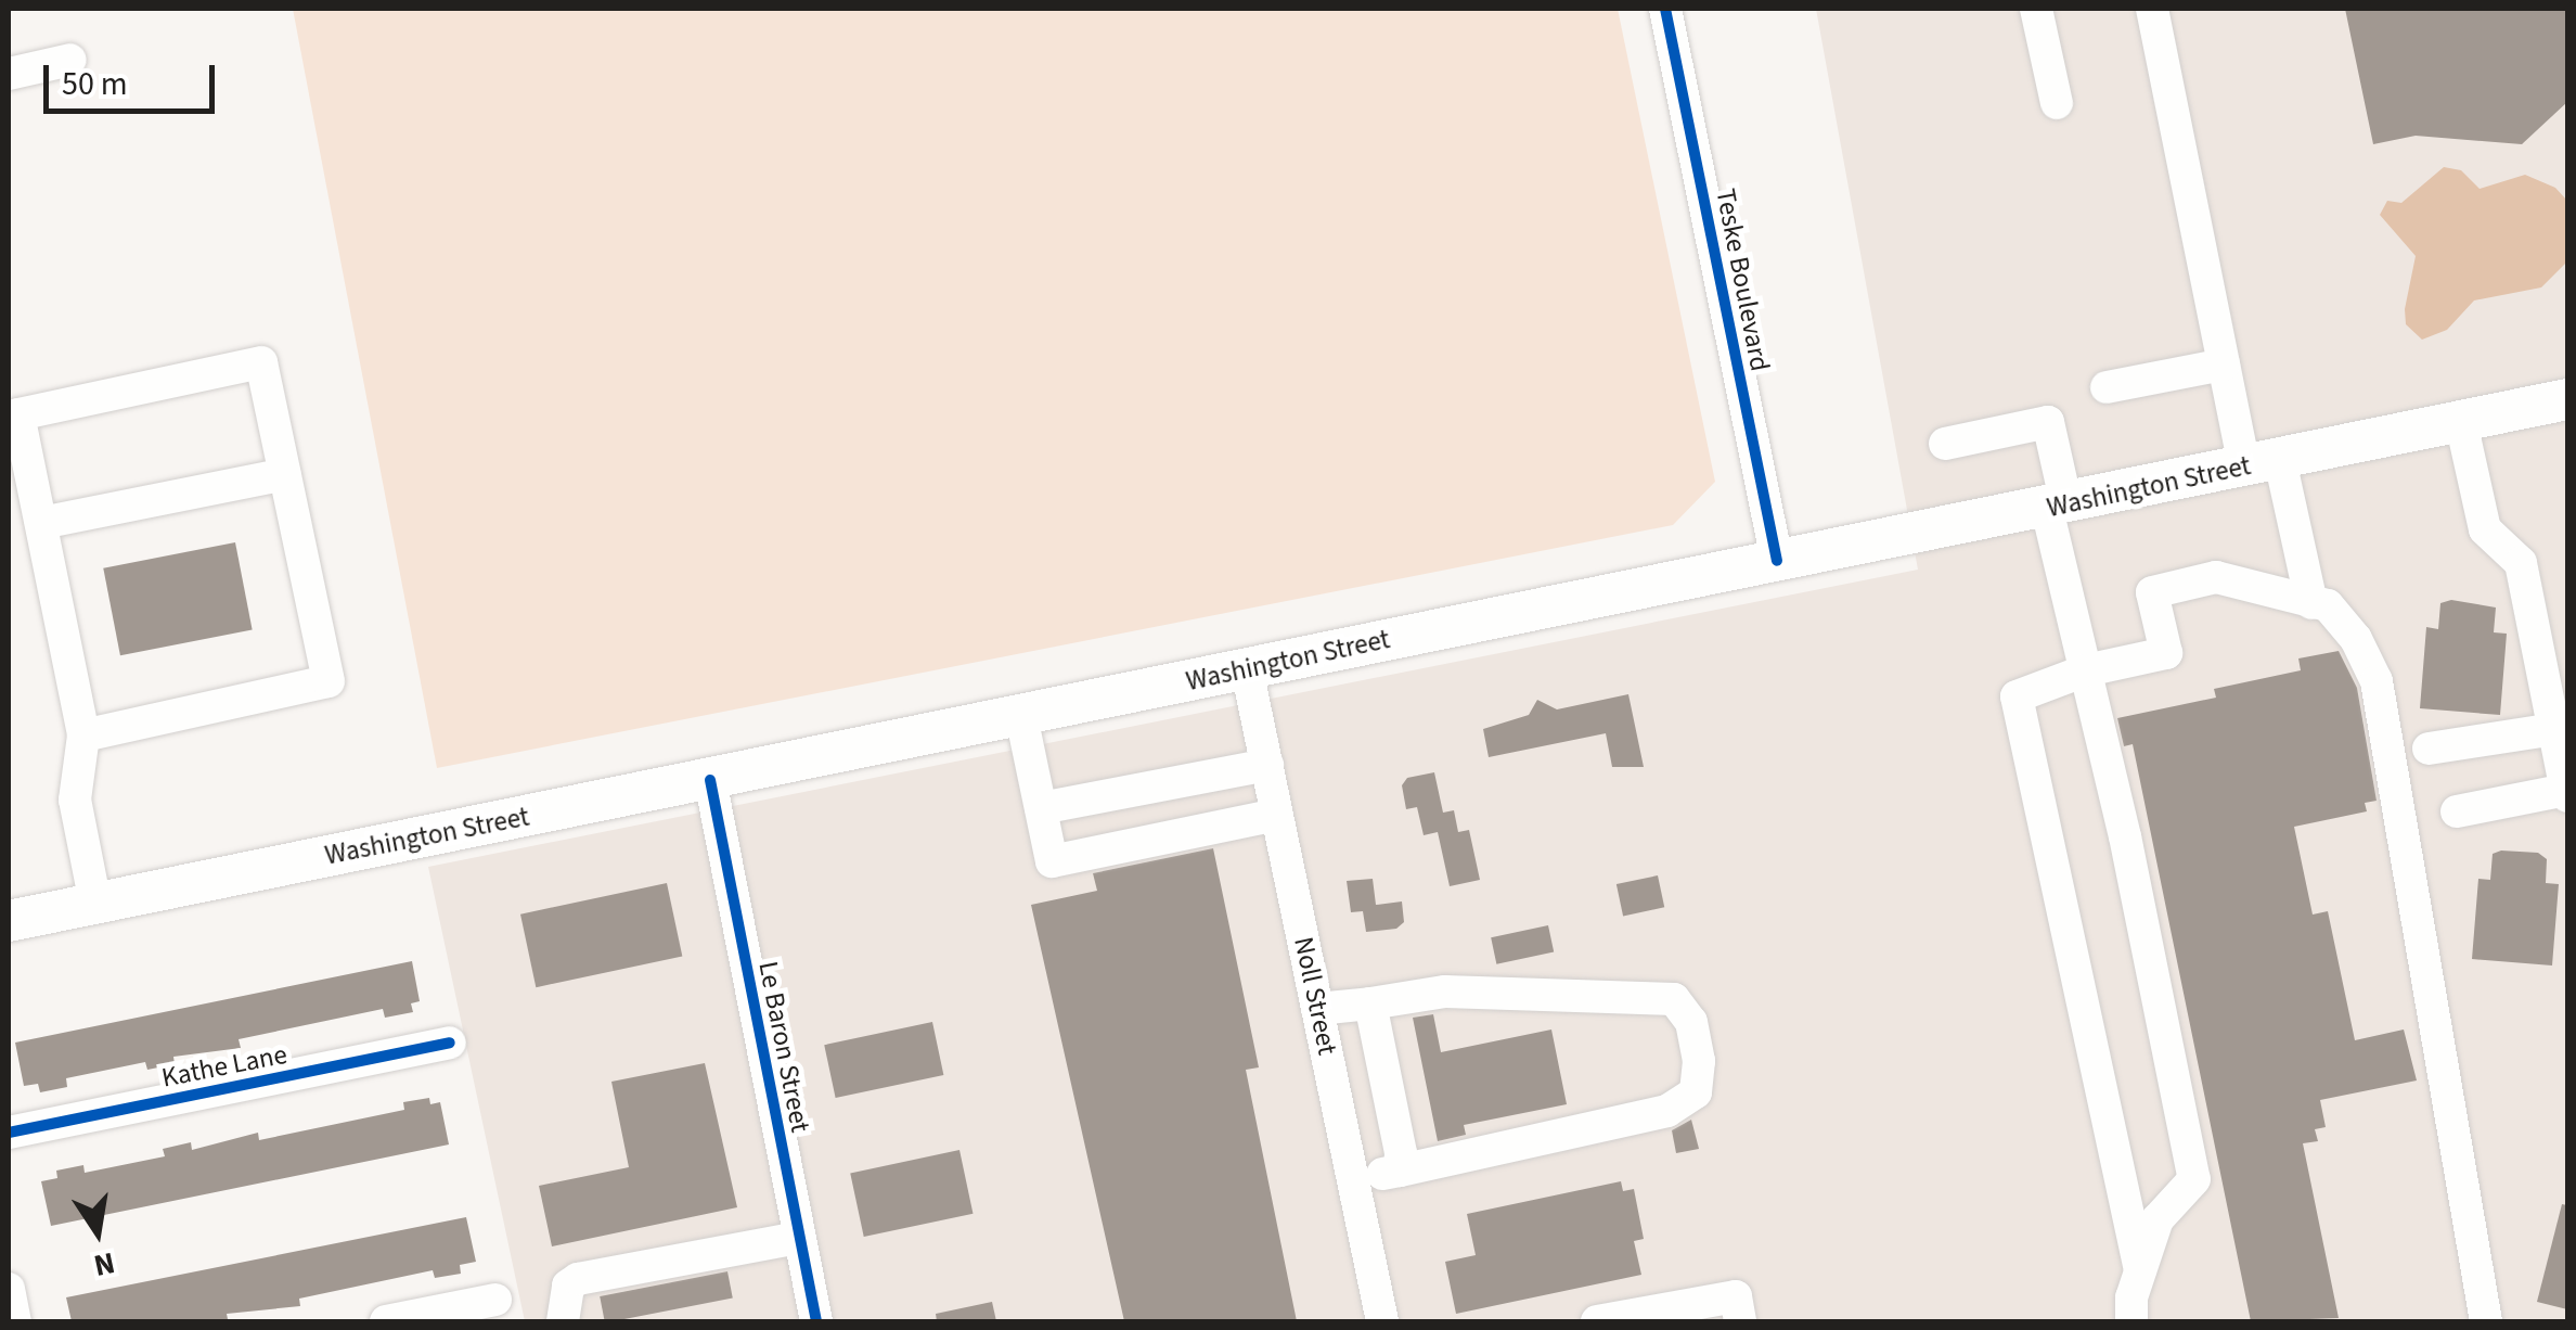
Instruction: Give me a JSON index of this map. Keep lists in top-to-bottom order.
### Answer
{
  "streets": {
    "main road": ["Washington Street"],
    "street": [
      "Teske Boulevard",
      "Noll Street",
      "Le Baron Street",
      "Kathe Lane"
    ]
  },
  "crossings": [
    ["Teske Boulevard", "Washington Street"],
    ["Washington Street", "Noll Street"],
    ["Washington Street", "Le Baron Street"]
  ],
  "scale_bar": "50 m",
  "north": "bottom"
}
